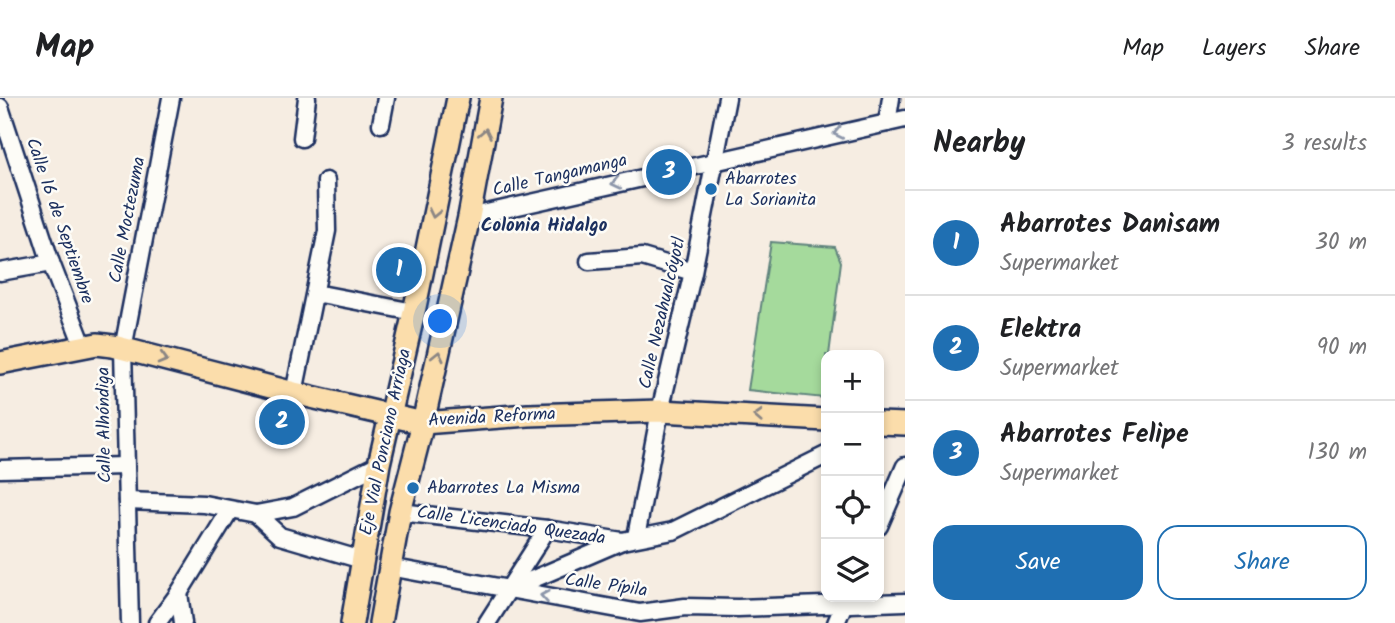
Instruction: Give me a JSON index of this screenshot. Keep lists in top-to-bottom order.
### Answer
{
  "streets": {
    "main road": ["Avenida Reforma", "Eje Vial Ponciano Arriaga"],
    "street": [
      "Calle Tangamanga",
      "Calle Moctezuma",
      "Calle 16 de Septiembre",
      "Calle Nezahualcóyotl",
      "Calle Alhóndiga",
      "Calle Licenciado Quezada",
      "Calle Pípila"
    ]
  },
  "crossings": [
    ["Calle Tangamanga", "Calle Nezahualcóyotl"],
    ["Calle Tangamanga", "Eje Vial Ponciano Arriaga"],
    ["Calle Moctezuma", "Avenida Reforma"],
    ["Calle Moctezuma", "Calle Alhóndiga"],
    ["Calle 16 de Septiembre", "Avenida Reforma"],
    ["Calle Nezahualcóyotl", "Avenida Reforma"],
    ["Calle Nezahualcóyotl", "Calle Licenciado Quezada"],
    ["Avenida Reforma", "Calle Alhóndiga"],
    ["Avenida Reforma", "Eje Vial Ponciano Arriaga"],
    ["Eje Vial Ponciano Arriaga", "Calle Licenciado Quezada"],
    ["Eje Vial Ponciano Arriaga", "Calle Pípila"],
    ["Calle Licenciado Quezada", "Calle Pípila"]
  ],
  "one_way": ["Calle Tangamanga", "Calle Pípila"],
  "districts": ["Colonia Hidalgo"],
  "places": ["Abarrotes La Sorianita", "Abarrotes La Misma"],
  "page": {
    "header": "Map",
    "nav": ["Map", "Layers", "Share"],
    "heading": ["Nearby", "3 results"],
    "pins": ["3", "1", "2"],
    "list": [
      {
        "mark": "1",
        "name": "Abarrotes Danisam",
        "note": "Supermarket",
        "value": "30 m"
      },
      {
        "mark": "2",
        "name": "Elektra",
        "note": "Supermarket",
        "value": "90 m"
      },
      {
        "mark": "3",
        "name": "Abarrotes Felipe",
        "note": "Supermarket",
        "value": "130 m"
      }
    ],
    "map_buttons": ["+", "−"],
    "buttons": ["Save", "Share"]
  }
}
